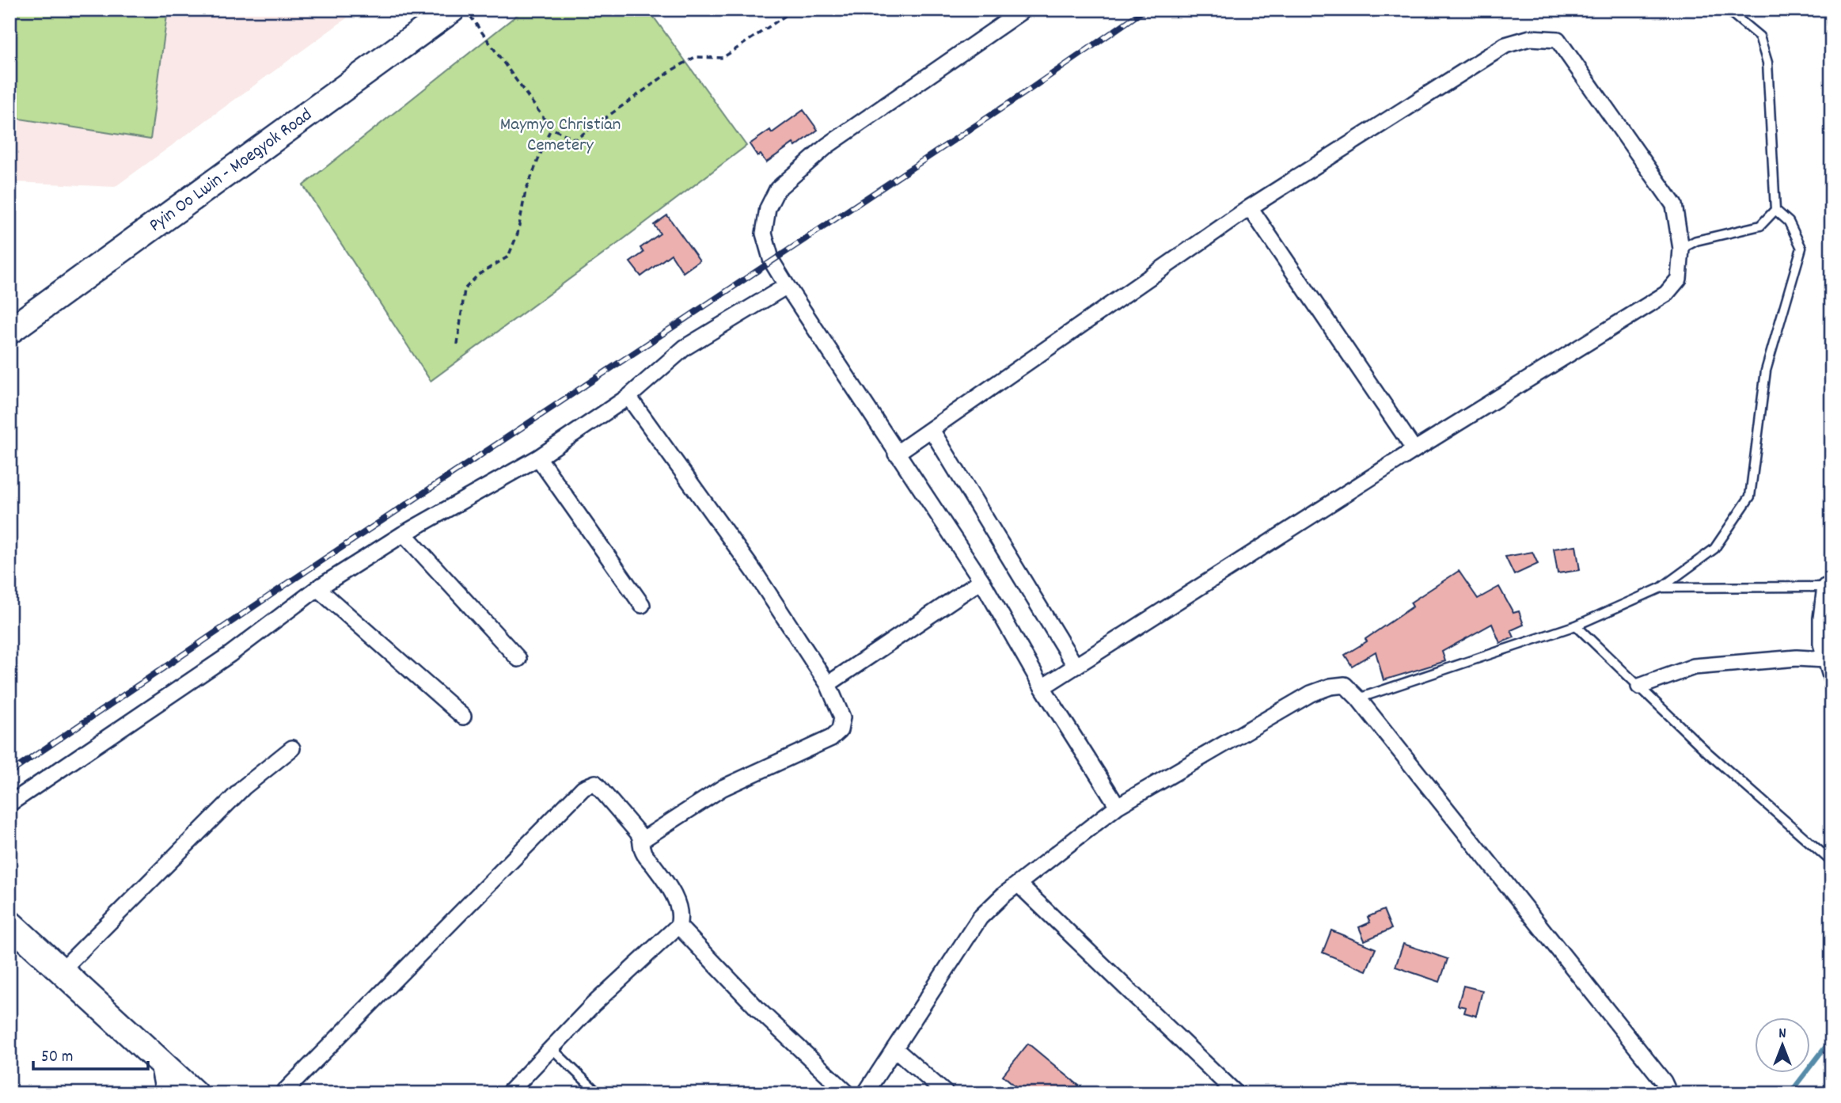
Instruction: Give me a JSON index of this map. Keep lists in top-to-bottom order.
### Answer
{
  "streets": {
    "main road": ["Pyin Oo Lwin - Moegyok Road"]
  },
  "parks": ["Maymyo Christian Cemetery"],
  "scale_bar": "50 m",
  "north": "top"
}
